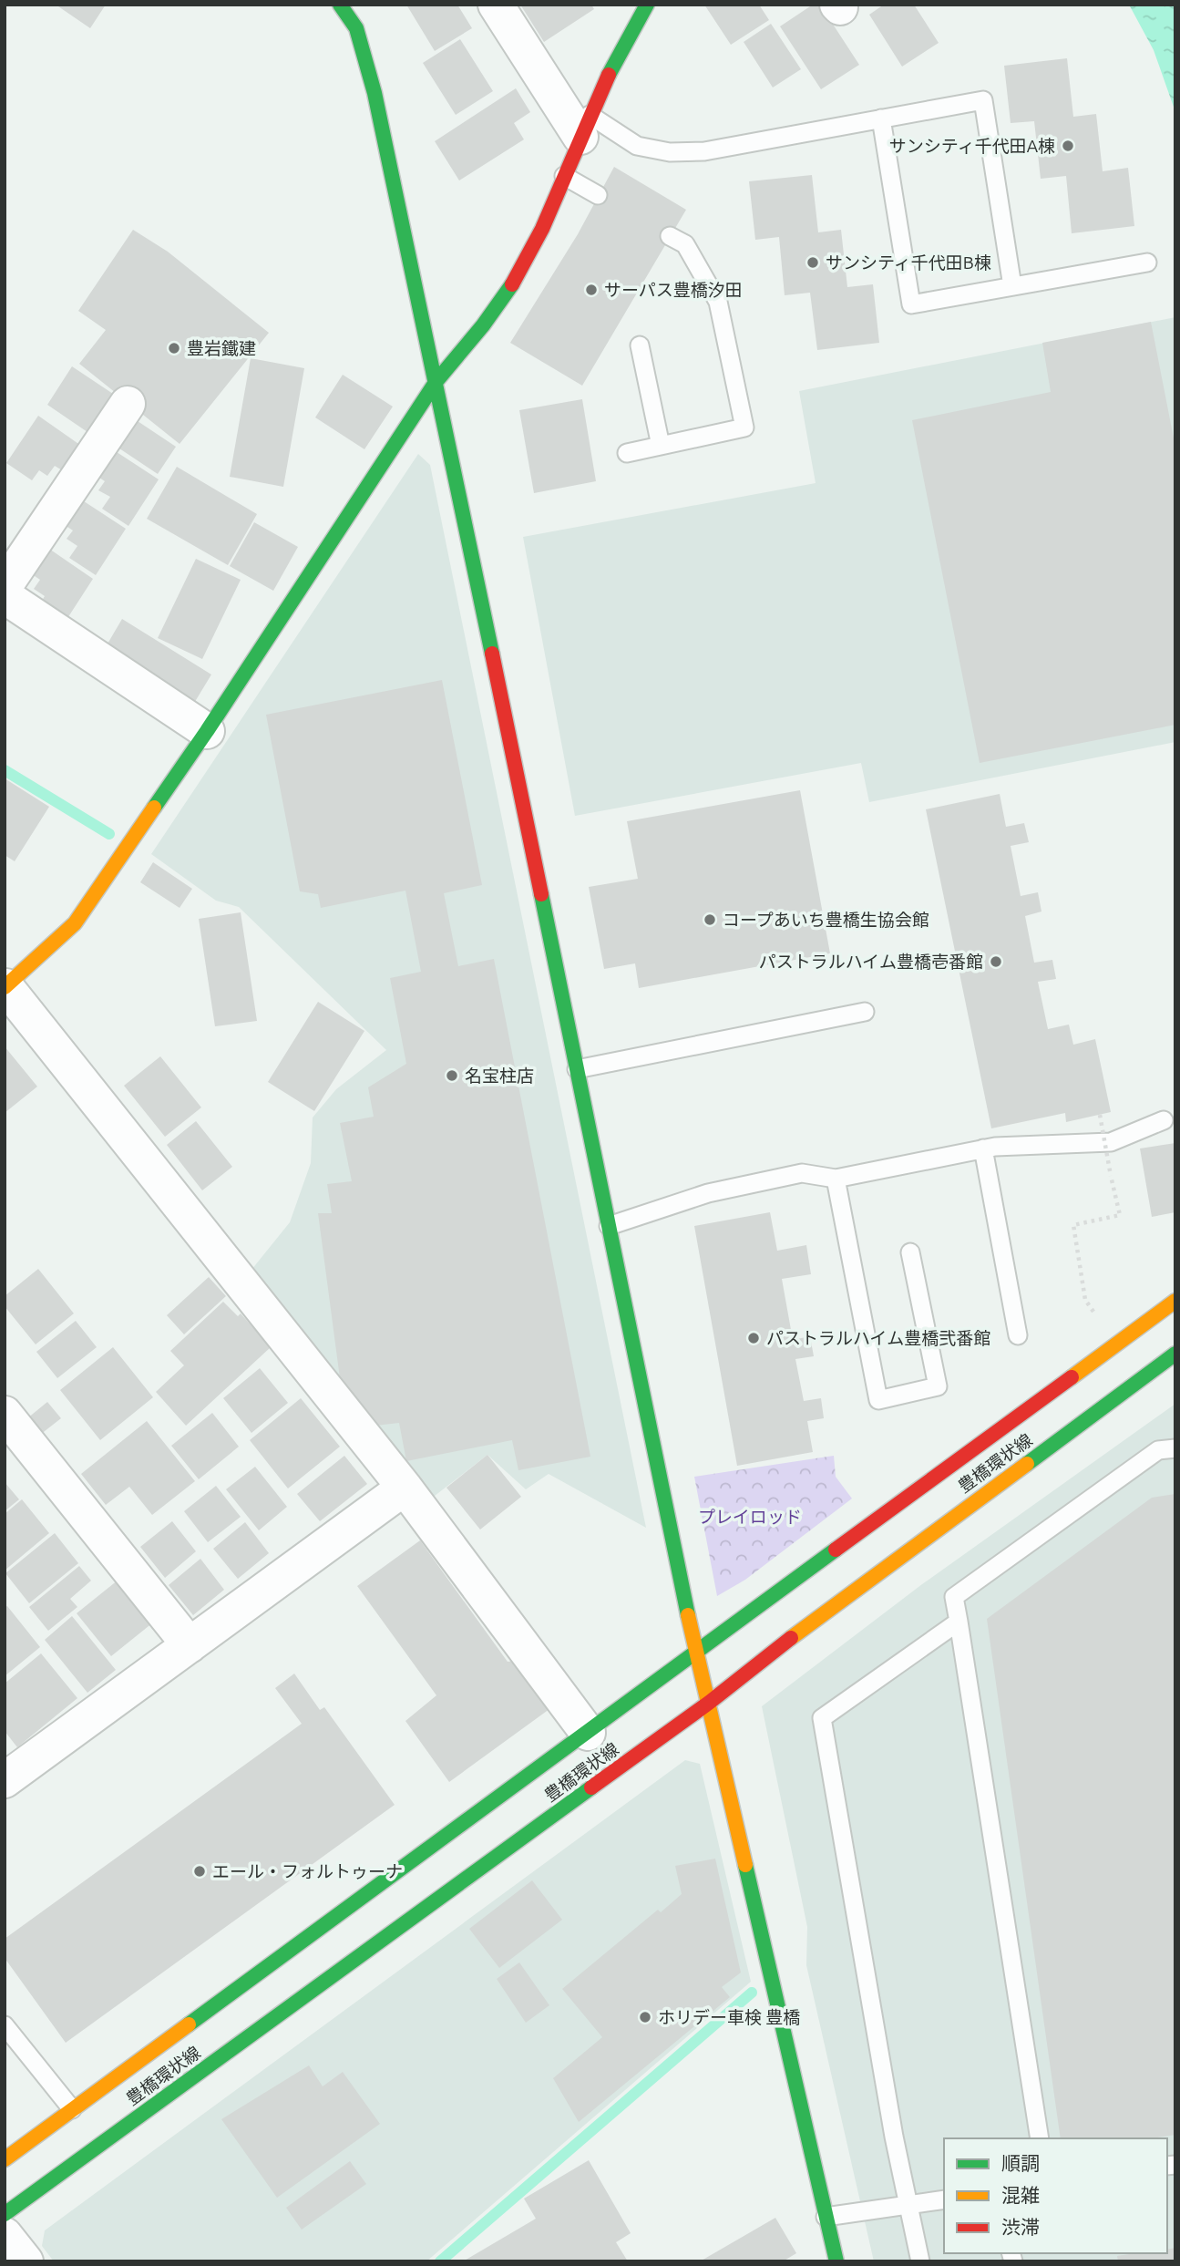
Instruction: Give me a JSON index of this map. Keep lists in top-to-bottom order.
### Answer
{
  "streets": {
    "street": ["豊橋環状線"]
  },
  "parks": ["プレイロッド"],
  "places": [
    "サンシティ千代田A棟",
    "サンシティ千代田B棟",
    "サーパス豊橋汐田",
    "豊岩鐵建",
    "コープあいち豊橋生協会館",
    "パストラルハイム豊橋壱番館",
    "名宝柱店",
    "パストラルハイム豊橋弐番館",
    "エール・フォルトゥーナ",
    "ホリデー車検 豊橋"
  ],
  "legend": ["順調", "混雑", "渋滞"]
}
